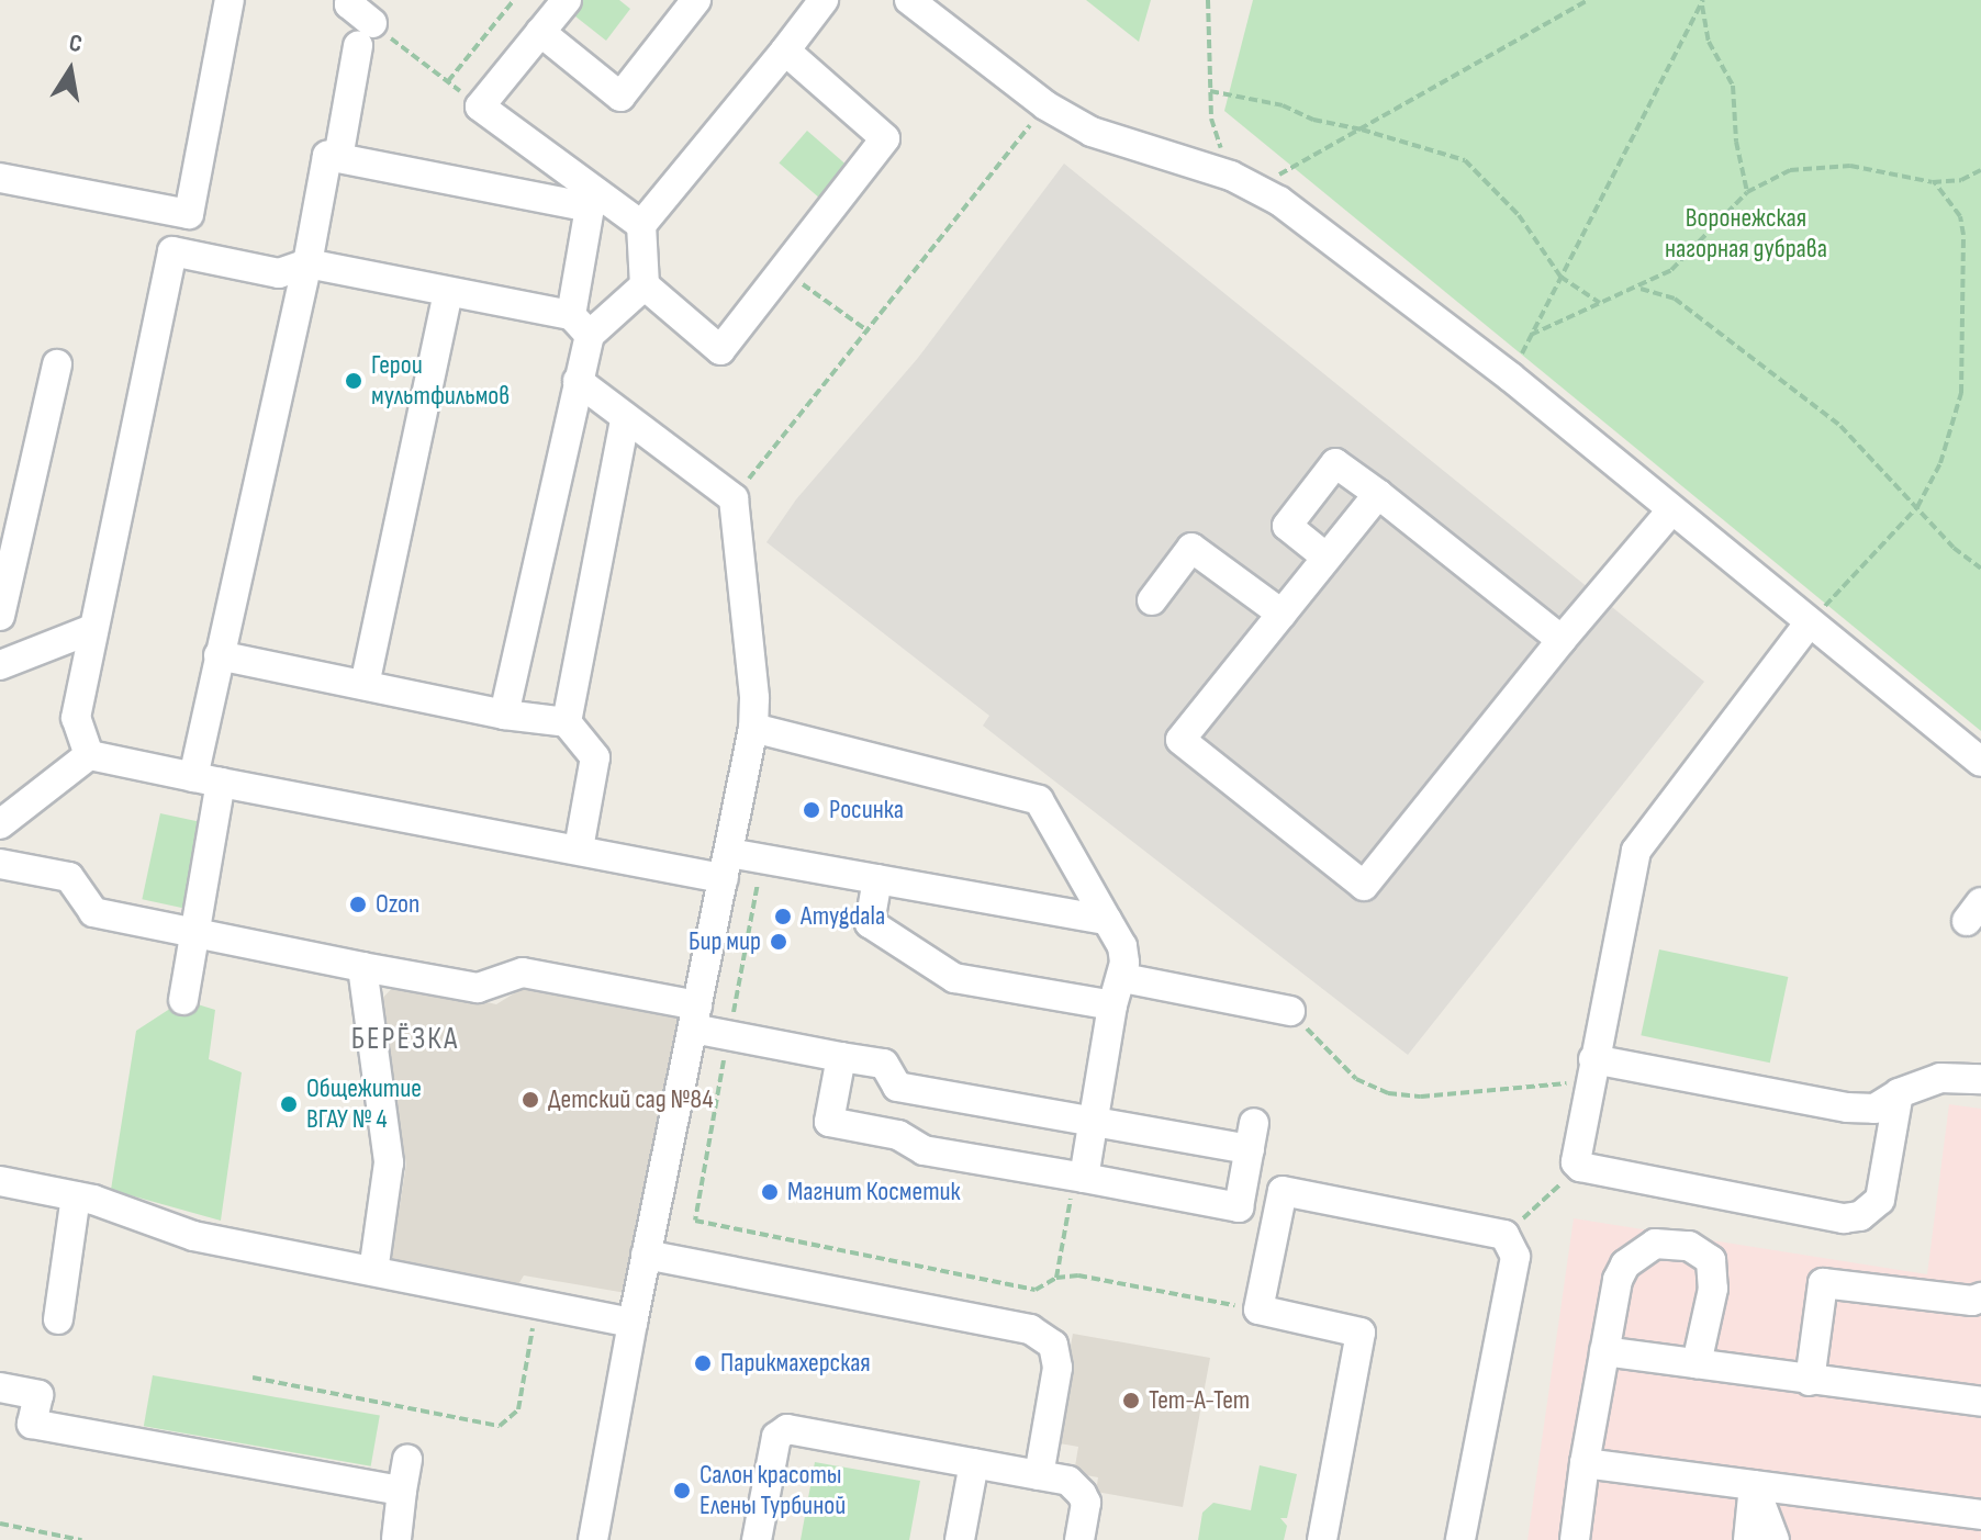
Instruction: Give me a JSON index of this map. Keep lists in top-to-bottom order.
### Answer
{
  "districts": ["БЕРЁЗКА"],
  "parks": ["Воронежская нагорная дубрава"],
  "places": [
    "Герои мультфильмов",
    "Росинка",
    "Ozon",
    "Amygdala",
    "Бир мир",
    "Детский сад №84",
    "Общежитие ВГАУ № 4",
    "Магнит Косметик",
    "Парикмахерская",
    "Тет-А-Тет",
    "Салон красоты Елены Турбиной"
  ],
  "north": "top"
}
